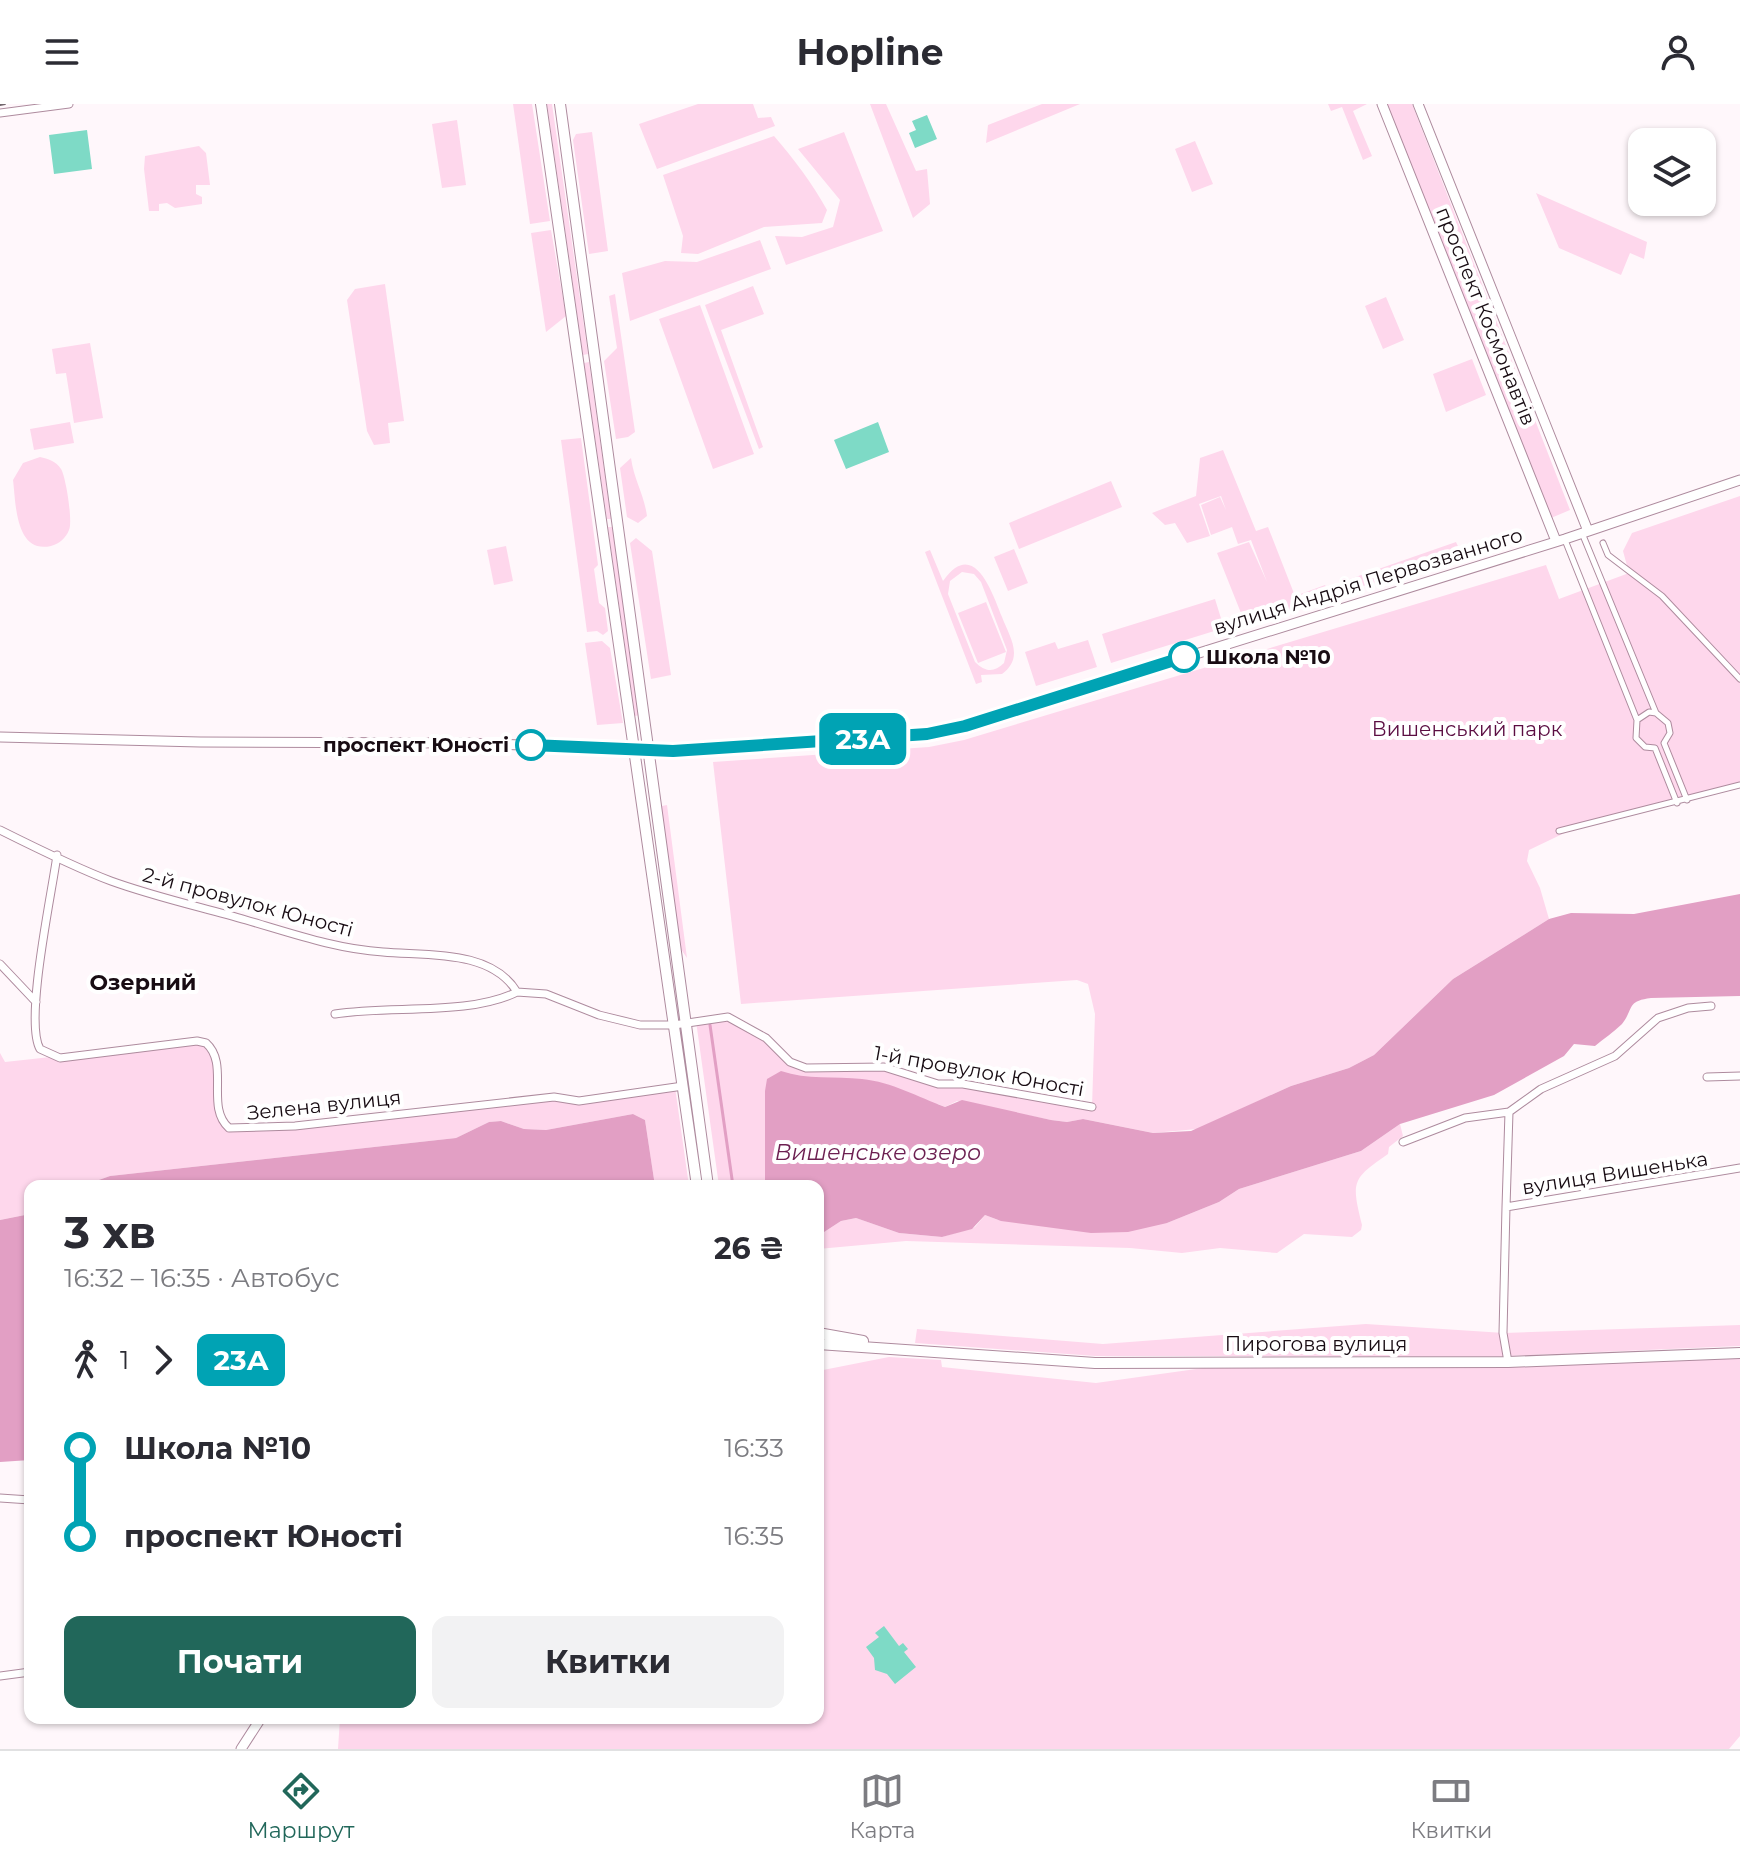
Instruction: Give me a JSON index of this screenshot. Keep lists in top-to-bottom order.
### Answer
{
  "streets": {
    "main road": ["Пирогова вулиця"],
    "street": [
      "проспект Космонавтів",
      "вулиця Андрія Первозванного",
      "2-й провулок Юності",
      "1-й провулок Юності",
      "Зелена вулиця",
      "вулиця Вишенька"
    ]
  },
  "crossings": [
    ["проспект Космонавтів", "вулиця Андрія Первозванного"],
    ["2-й провулок Юності", "Зелена вулиця"],
    ["вулиця Вишенька", "Пирогова вулиця"]
  ],
  "districts": ["Озерний"],
  "water": ["Вишенське озеро"],
  "parks": ["Вишенський парк"],
  "places": ["Школа №10", "проспект Юності"],
  "lines": ["bus line 23А"],
  "page": {
    "header": "Hopline",
    "on_map": "23А",
    "heading": ["3 хв", "16:32 – 16:35 · Автобус", "26 ₴"],
    "legs": ["1", "23А"],
    "list": [
      {
        "name": "Школа №10",
        "value": "16:33"
      },
      {
        "name": "проспект Юності",
        "value": "16:35"
      }
    ],
    "buttons": ["Почати", "Квитки"],
    "tabs": ["Маршрут", "Карта", "Квитки"]
  }
}
